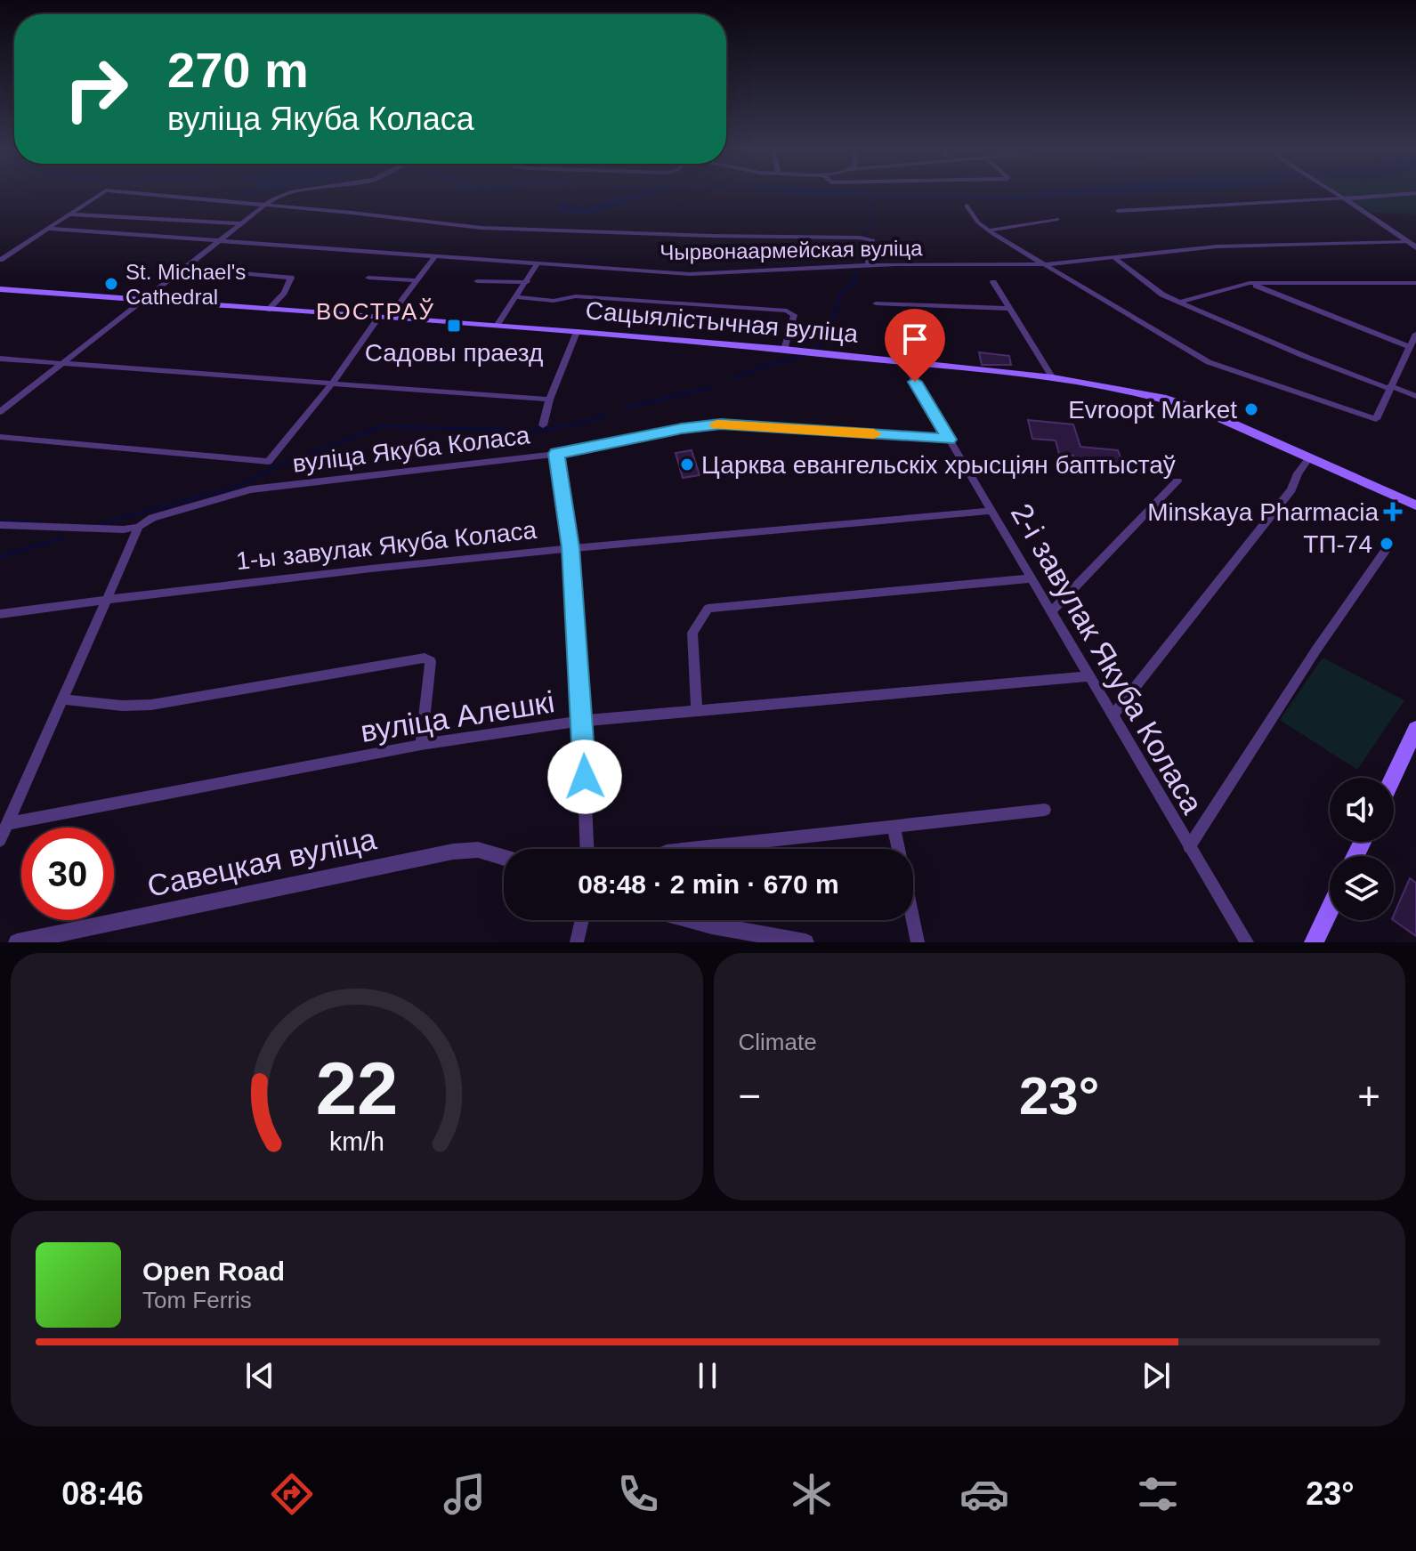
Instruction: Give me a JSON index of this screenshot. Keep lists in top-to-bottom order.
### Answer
{
  "streets": {
    "main road": ["Сацыялістычная вуліца"],
    "street": [
      "Чырвонаармейская вуліца",
      "вуліца Якуба Коласа",
      "1-ы завулак Якуба Коласа",
      "2-і завулак Якуба Коласа",
      "вуліца Алешкі",
      "Савецкая вуліца"
    ]
  },
  "crossings": [
    ["Сацыялістычная вуліца", "2-і завулак Якуба Коласа"],
    ["вуліца Якуба Коласа", "2-і завулак Якуба Коласа"],
    ["1-ы завулак Якуба Коласа", "2-і завулак Якуба Коласа"],
    ["2-і завулак Якуба Коласа", "вуліца Алешкі"]
  ],
  "districts": ["ВОСТРАЎ"],
  "places": {
    "other": [
      "St. Michael's Cathedral",
      "Evroopt Market",
      "Царква евангельскіх хрысціян баптыстаў",
      "ТП-74"
    ],
    "transit": ["Садовы праезд"],
    "health": ["Minskaya Pharmacia"]
  },
  "page": {
    "turn": ["270 m", "вуліца Якуба Коласа"],
    "limit": "30",
    "trip": "08:48 · 2 min · 670 m",
    "tile": "Climate",
    "heat": ["−", "23°", "+"],
    "song": ["Open Road", "Tom Ferris"],
    "tabs": ["08:46", "23°"],
    "gauge": ["22", "km/h"]
  }
}
